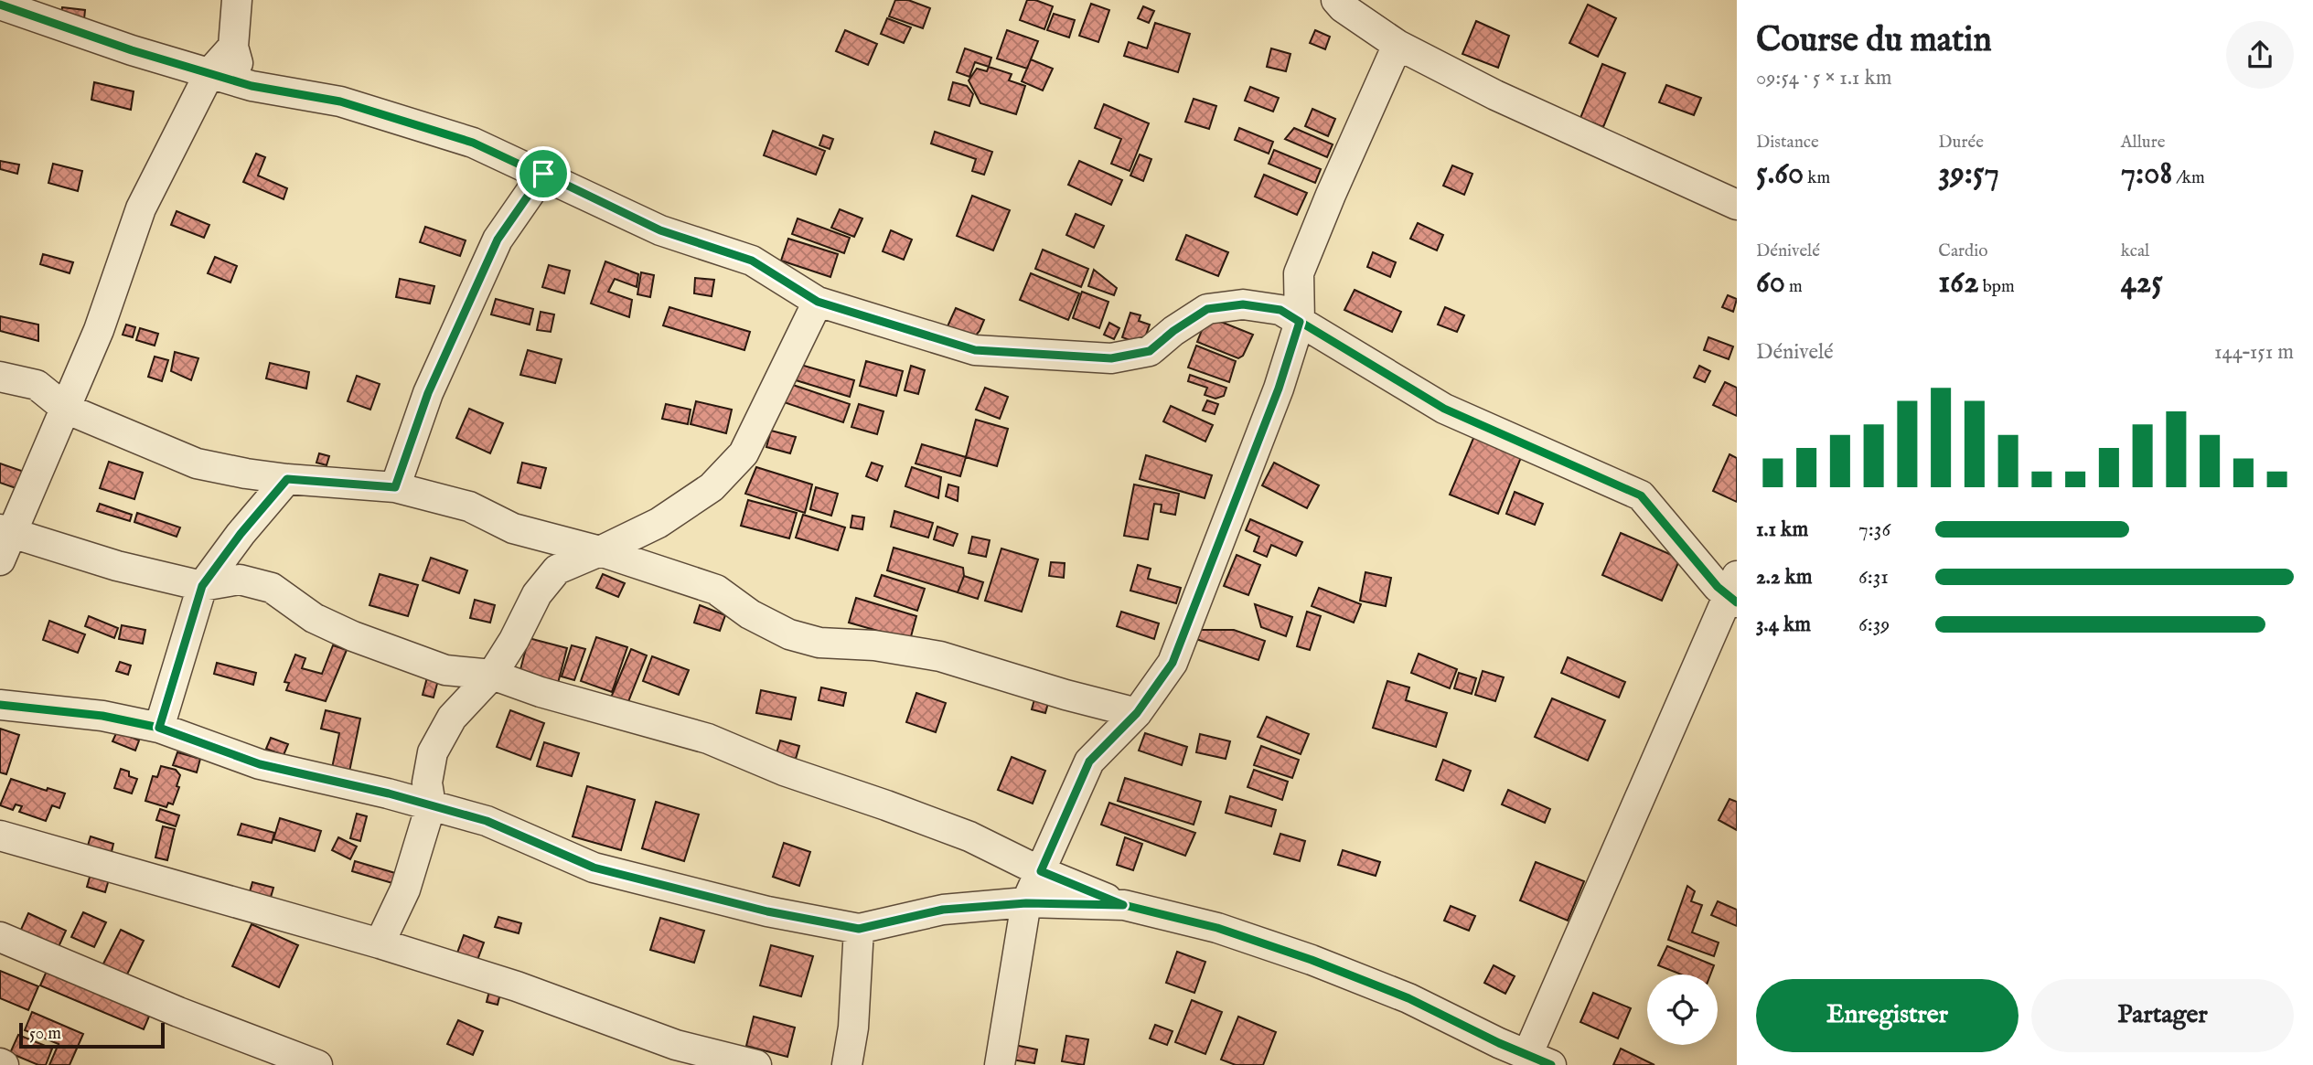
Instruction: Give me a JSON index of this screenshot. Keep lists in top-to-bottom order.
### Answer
{
  "scale_bar": "50 m",
  "page": {
    "heading": ["Course du matin", "09:54 · 5 × 1.1 km"],
    "stats": [
      ["Distance", "5.60 km"],
      ["Durée", "39:57"],
      ["Allure", "7:08 /km"],
      ["Dénivelé", "60 m"],
      ["Cardio", "162 bpm"],
      ["kcal", "425"]
    ],
    "chart": ["Dénivelé", "144–151 m"],
    "list": [
      {
        "name": "1.1 km",
        "note": "7:36"
      },
      {
        "name": "2.2 km",
        "note": "6:31"
      },
      {
        "name": "3.4 km",
        "note": "6:39"
      }
    ],
    "buttons": ["Enregistrer", "Partager"],
    "scale": "50 m"
  }
}
